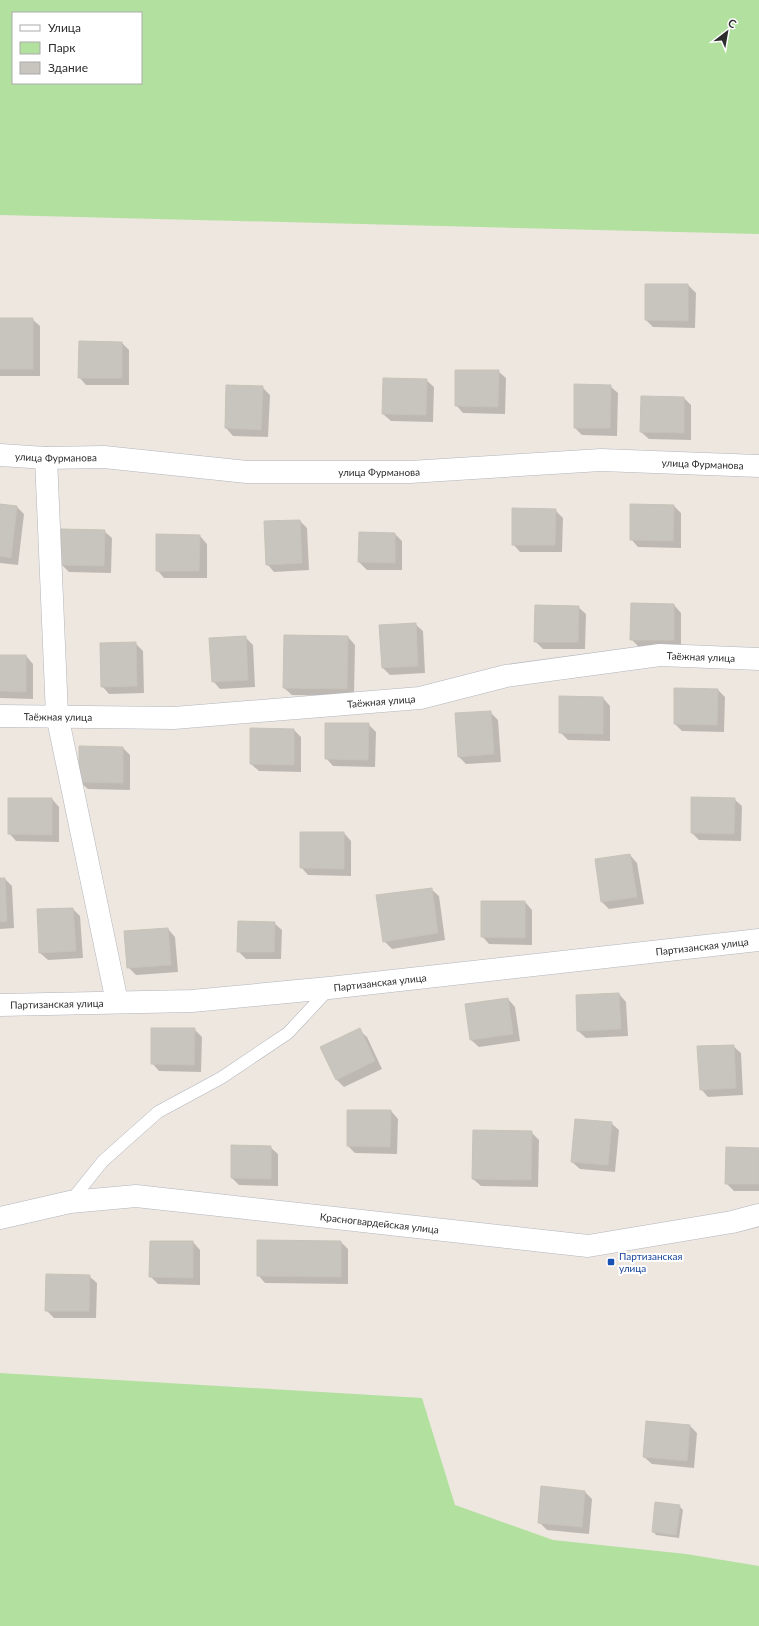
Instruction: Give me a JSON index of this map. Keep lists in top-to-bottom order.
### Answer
{
  "streets": {
    "street": [
      "улица Фурманова",
      "Таёжная улица",
      "Партизанская улица",
      "Красногвардейская улица"
    ]
  },
  "places": {
    "transit": ["Партизанская улица"]
  },
  "legend": ["Улица", "Парк", "Здание"],
  "north": "top right"
}
